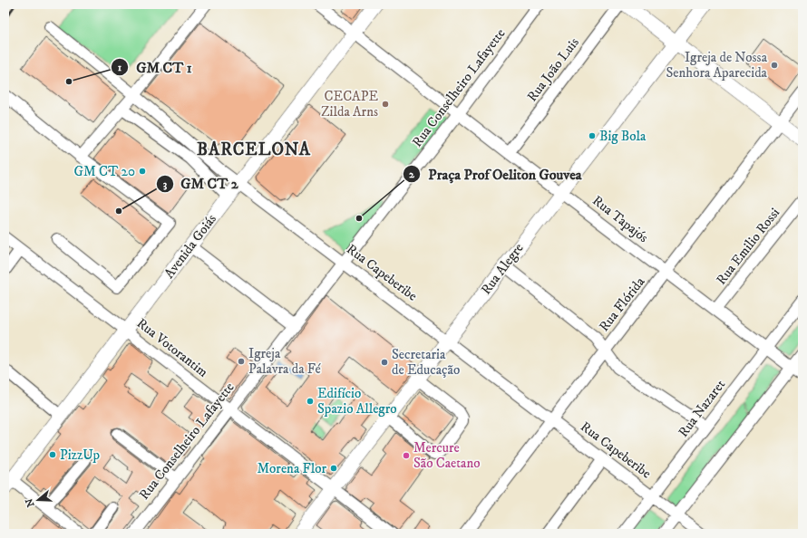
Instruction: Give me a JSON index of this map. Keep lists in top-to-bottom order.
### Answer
{
  "streets": {
    "main road": ["Avenida Goiás", "Rua Alegre"],
    "street": [
      "Rua João Luis",
      "Rua Conselheiro Lafayette",
      "Rua Tapajós",
      "Rua Emilio Rossi",
      "Rua Capeberibe",
      "Rua Flórida",
      "Rua Votorantim",
      "Rua Nazaret"
    ]
  },
  "crossings": [
    ["Rua João Luis", "Rua Tapajós"],
    ["Rua Conselheiro Lafayette", "Rua Tapajós"],
    ["Rua Conselheiro Lafayette", "Rua Capeberibe"],
    ["Rua Conselheiro Lafayette", "Rua Votorantim"],
    ["Rua Tapajós", "Avenida Goiás"],
    ["Rua Tapajós", "Rua Emilio Rossi"],
    ["Rua Tapajós", "Rua Alegre"],
    ["Rua Tapajós", "Rua Flórida"],
    ["Rua Tapajós", "Rua Nazaret"],
    ["Avenida Goiás", "Rua Capeberibe"],
    ["Avenida Goiás", "Rua Votorantim"],
    ["Rua Alegre", "Rua Capeberibe"],
    ["Rua Alegre", "Rua Votorantim"],
    ["Rua Capeberibe", "Rua Flórida"],
    ["Rua Capeberibe", "Rua Nazaret"]
  ],
  "districts": ["BARCELONA"],
  "places": [
    "Igreja de Nossa Senhora Aparecida",
    "GM CT 1",
    "CECAPE Zilda Arns",
    "Big Bola",
    "GM CT 20",
    "GM CT 2",
    "Praça Prof Oeliton Gouvea",
    "Igreja Palavra da Fé",
    "Secretaria de Educação",
    "Edifício Spazio Allegro",
    "PizzUp",
    "Mercure São Caetano",
    "Morena Flor"
  ],
  "north": "left"
}
